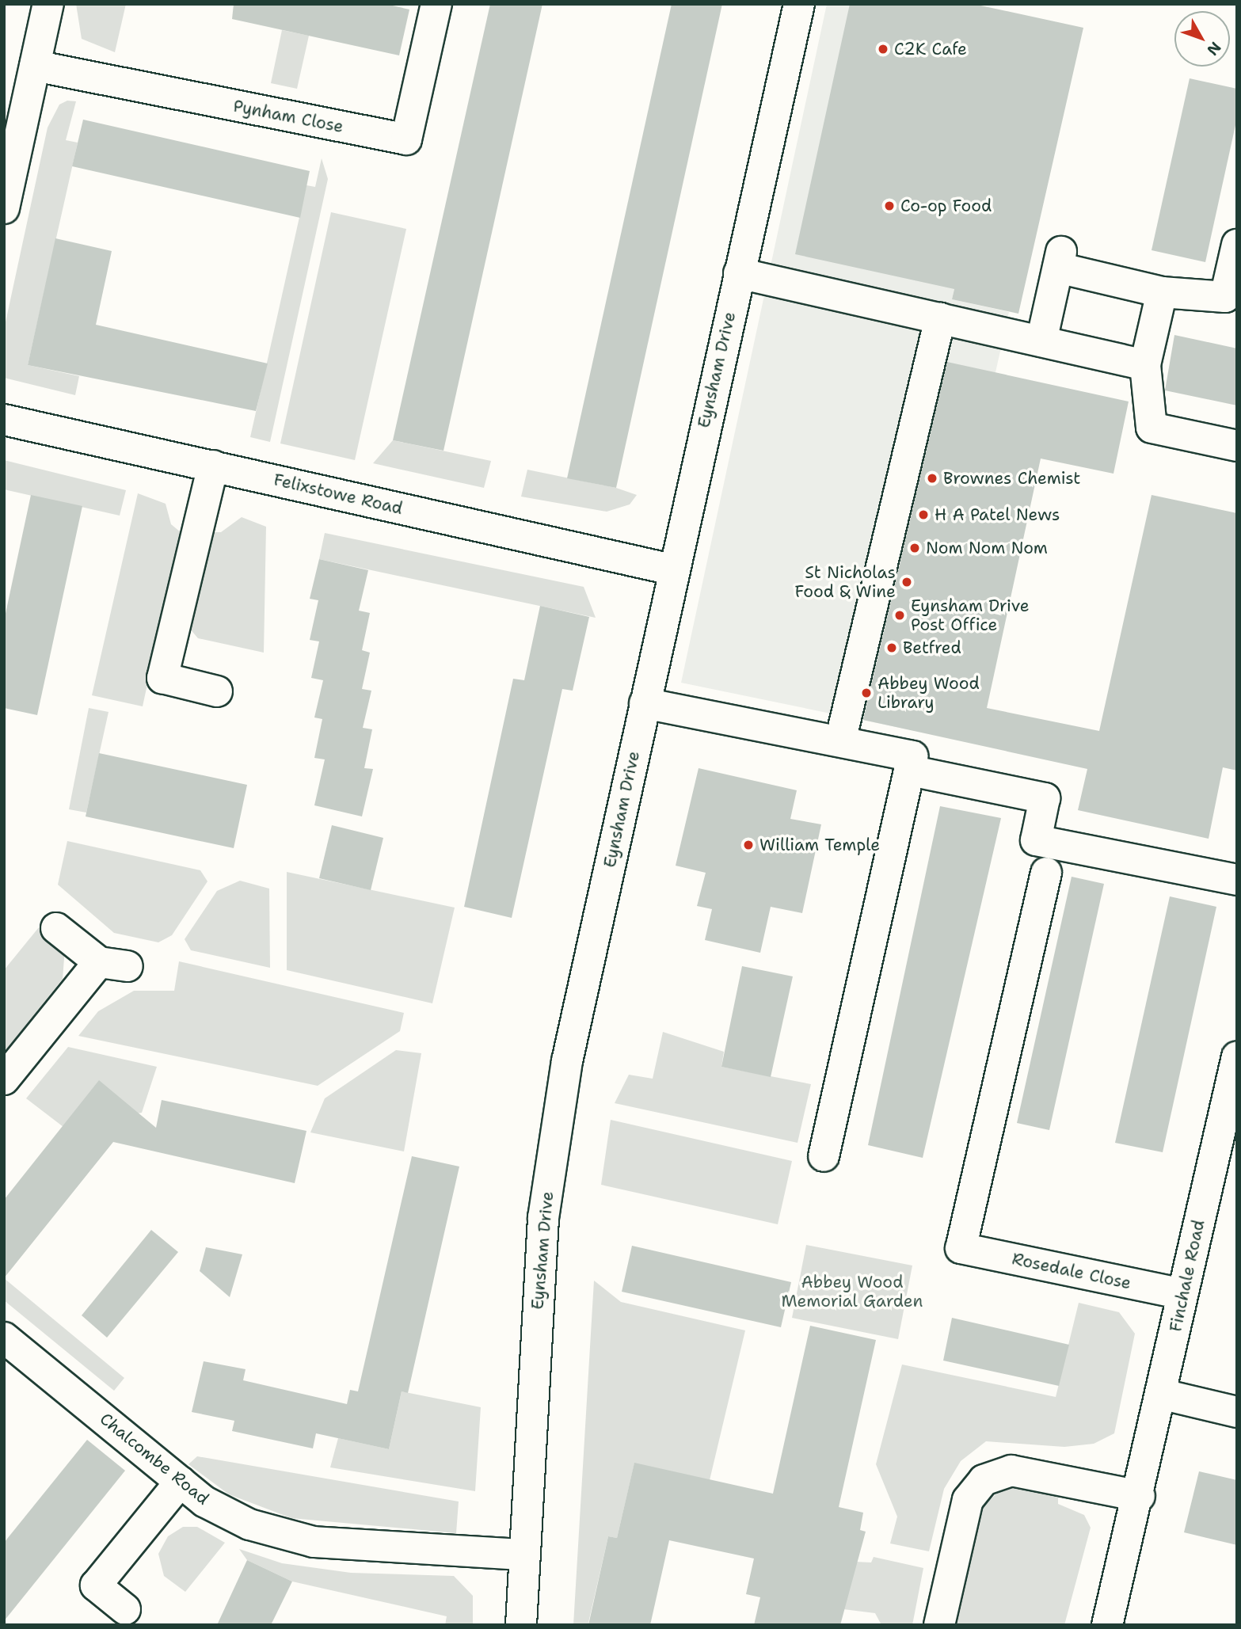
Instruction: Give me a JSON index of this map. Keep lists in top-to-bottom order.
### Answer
{
  "streets": {
    "street": [
      "Pynham Close",
      "Eynsham Drive",
      "Felixstowe Road",
      "Rosedale Close",
      "Finchale Road",
      "Chalcombe Road"
    ]
  },
  "crossings": [
    ["Eynsham Drive", "Felixstowe Road"],
    ["Eynsham Drive", "Chalcombe Road"],
    ["Rosedale Close", "Finchale Road"]
  ],
  "parks": ["Abbey Wood Memorial Garden"],
  "places": [
    "C2K Cafe",
    "Co-op Food",
    "Brownes Chemist",
    "H A Patel News",
    "Nom Nom Nom",
    "St Nicholas Food & Wine",
    "Eynsham Drive Post Office",
    "Betfred",
    "Abbey Wood Library",
    "William Temple"
  ],
  "north": "bottom right"
}
